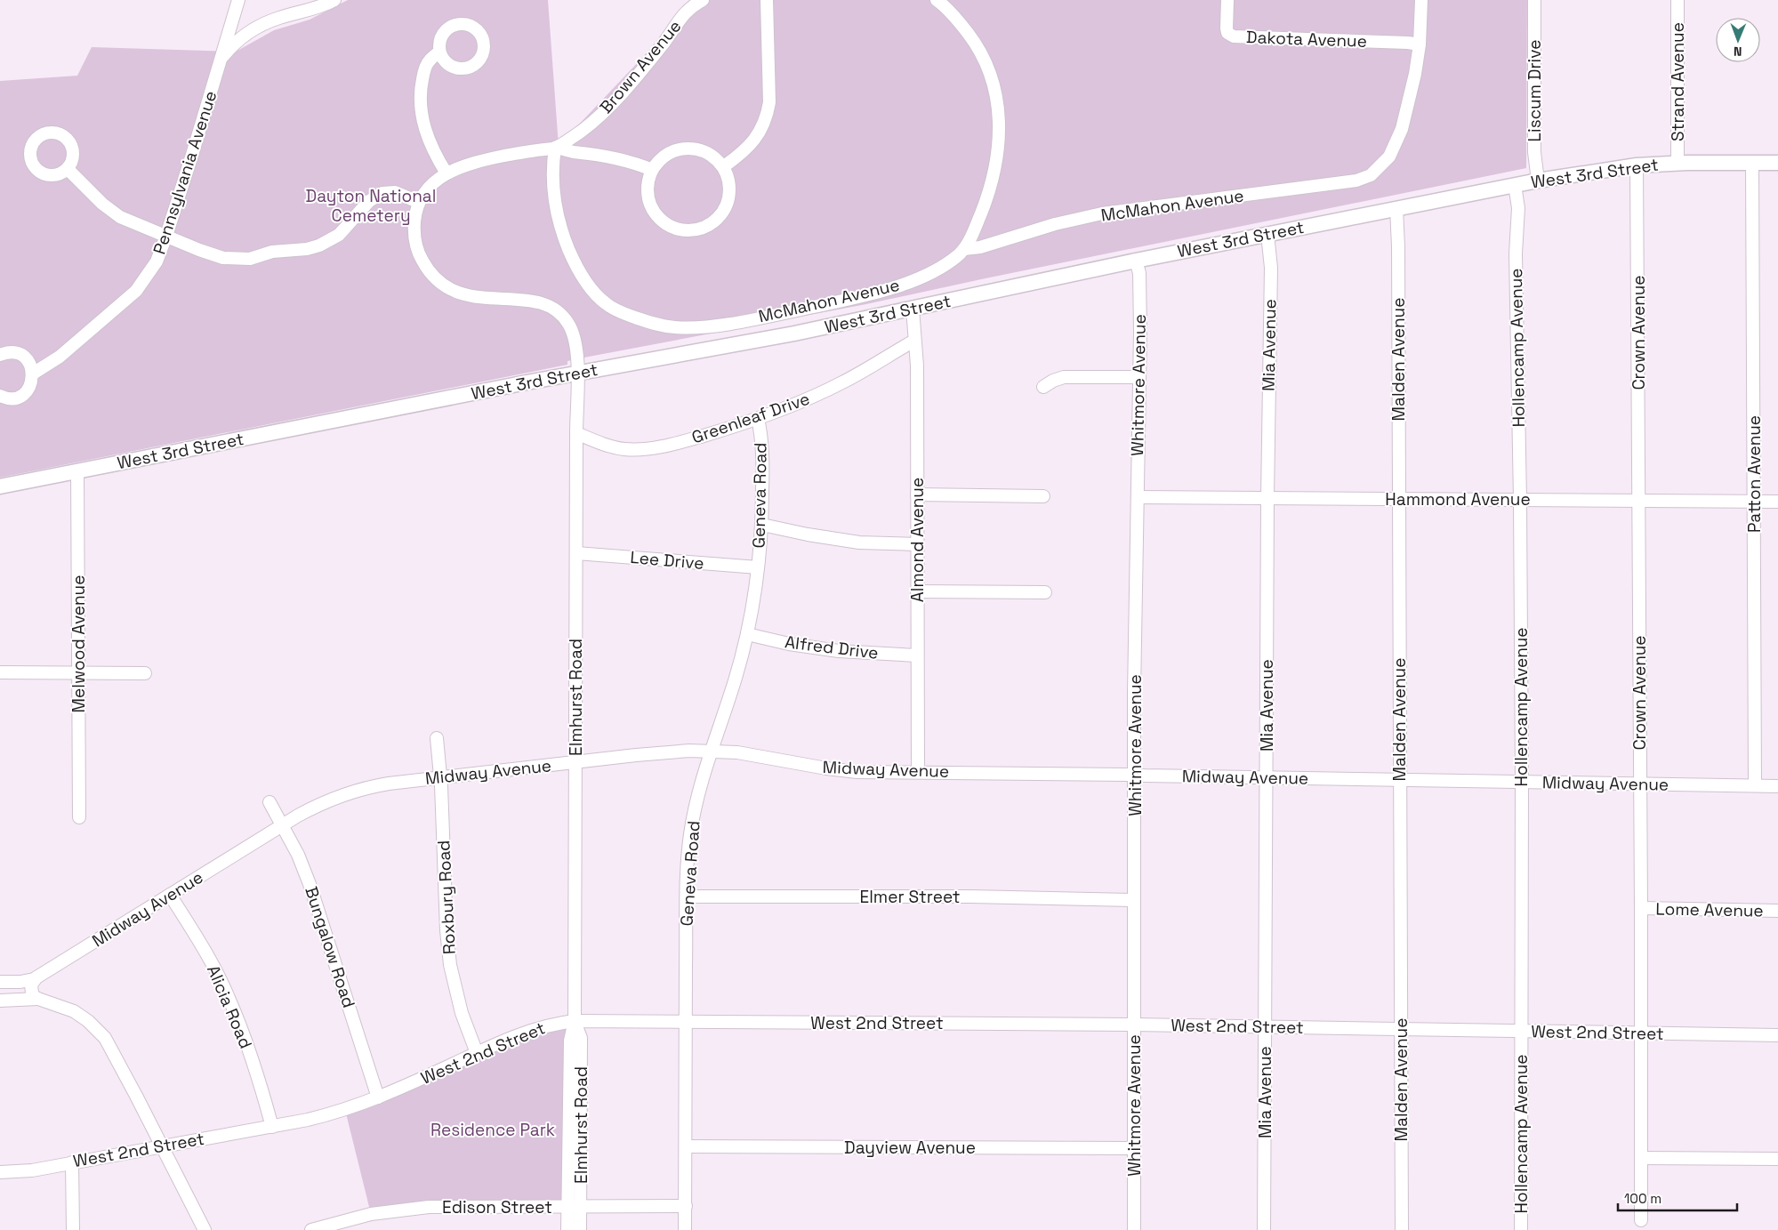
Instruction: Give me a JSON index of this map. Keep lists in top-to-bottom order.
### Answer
{
  "streets": {
    "main road": ["West 3rd Street"],
    "street": [
      "Dakota Avenue",
      "Brown Avenue",
      "Strand Avenue",
      "Liscum Drive",
      "Pennsylvania Avenue",
      "McMahon Avenue",
      "Crown Avenue",
      "Mia Avenue",
      "Hollencamp Avenue",
      "Malden Avenue",
      "Whitmore Avenue",
      "Greenleaf Drive",
      "Patton Avenue",
      "Geneva Road",
      "Hammond Avenue",
      "Almond Avenue",
      "Lee Drive",
      "Melwood Avenue",
      "Alfred Drive",
      "Elmhurst Road",
      "Midway Avenue",
      "Elmer Street",
      "Roxbury Road",
      "Lome Avenue",
      "Bungalow Road",
      "Alicia Road",
      "West 2nd Street",
      "Dayview Avenue",
      "Edison Street"
    ]
  },
  "crossings": [
    ["Dakota Avenue", "McMahon Avenue"],
    ["Brown Avenue", "McMahon Avenue"],
    ["Strand Avenue", "West 3rd Street"],
    ["Liscum Drive", "West 3rd Street"],
    ["West 3rd Street", "Crown Avenue"],
    ["West 3rd Street", "Mia Avenue"],
    ["West 3rd Street", "Hollencamp Avenue"],
    ["West 3rd Street", "Malden Avenue"],
    ["West 3rd Street", "Whitmore Avenue"],
    ["West 3rd Street", "Patton Avenue"],
    ["West 3rd Street", "Almond Avenue"],
    ["West 3rd Street", "Melwood Avenue"],
    ["West 3rd Street", "Elmhurst Road"],
    ["Crown Avenue", "Hammond Avenue"],
    ["Crown Avenue", "Midway Avenue"],
    ["Crown Avenue", "Lome Avenue"],
    ["Crown Avenue", "West 2nd Street"],
    ["Mia Avenue", "Hammond Avenue"],
    ["Mia Avenue", "Midway Avenue"],
    ["Mia Avenue", "West 2nd Street"],
    ["Hollencamp Avenue", "Hammond Avenue"],
    ["Hollencamp Avenue", "Midway Avenue"],
    ["Hollencamp Avenue", "West 2nd Street"],
    ["Malden Avenue", "Hammond Avenue"],
    ["Malden Avenue", "Midway Avenue"],
    ["Malden Avenue", "West 2nd Street"],
    ["Whitmore Avenue", "Hammond Avenue"],
    ["Whitmore Avenue", "Midway Avenue"],
    ["Whitmore Avenue", "Elmer Street"],
    ["Whitmore Avenue", "West 2nd Street"],
    ["Whitmore Avenue", "Dayview Avenue"],
    ["Greenleaf Drive", "Geneva Road"],
    ["Greenleaf Drive", "Almond Avenue"],
    ["Greenleaf Drive", "Elmhurst Road"],
    ["Patton Avenue", "Hammond Avenue"],
    ["Patton Avenue", "Midway Avenue"],
    ["Geneva Road", "Lee Drive"],
    ["Geneva Road", "Alfred Drive"],
    ["Geneva Road", "Midway Avenue"],
    ["Geneva Road", "Elmer Street"],
    ["Geneva Road", "West 2nd Street"],
    ["Geneva Road", "Dayview Avenue"],
    ["Geneva Road", "Edison Street"],
    ["Almond Avenue", "Alfred Drive"],
    ["Almond Avenue", "Midway Avenue"],
    ["Lee Drive", "Elmhurst Road"],
    ["Elmhurst Road", "Midway Avenue"],
    ["Elmhurst Road", "West 2nd Street"],
    ["Elmhurst Road", "Edison Street"],
    ["Midway Avenue", "Roxbury Road"],
    ["Midway Avenue", "Bungalow Road"],
    ["Midway Avenue", "Alicia Road"],
    ["Roxbury Road", "West 2nd Street"],
    ["Bungalow Road", "West 2nd Street"],
    ["Alicia Road", "West 2nd Street"]
  ],
  "parks": ["Dayton National Cemetery", "Residence Park"],
  "scale_bar": "100 m",
  "north": "bottom"
}
